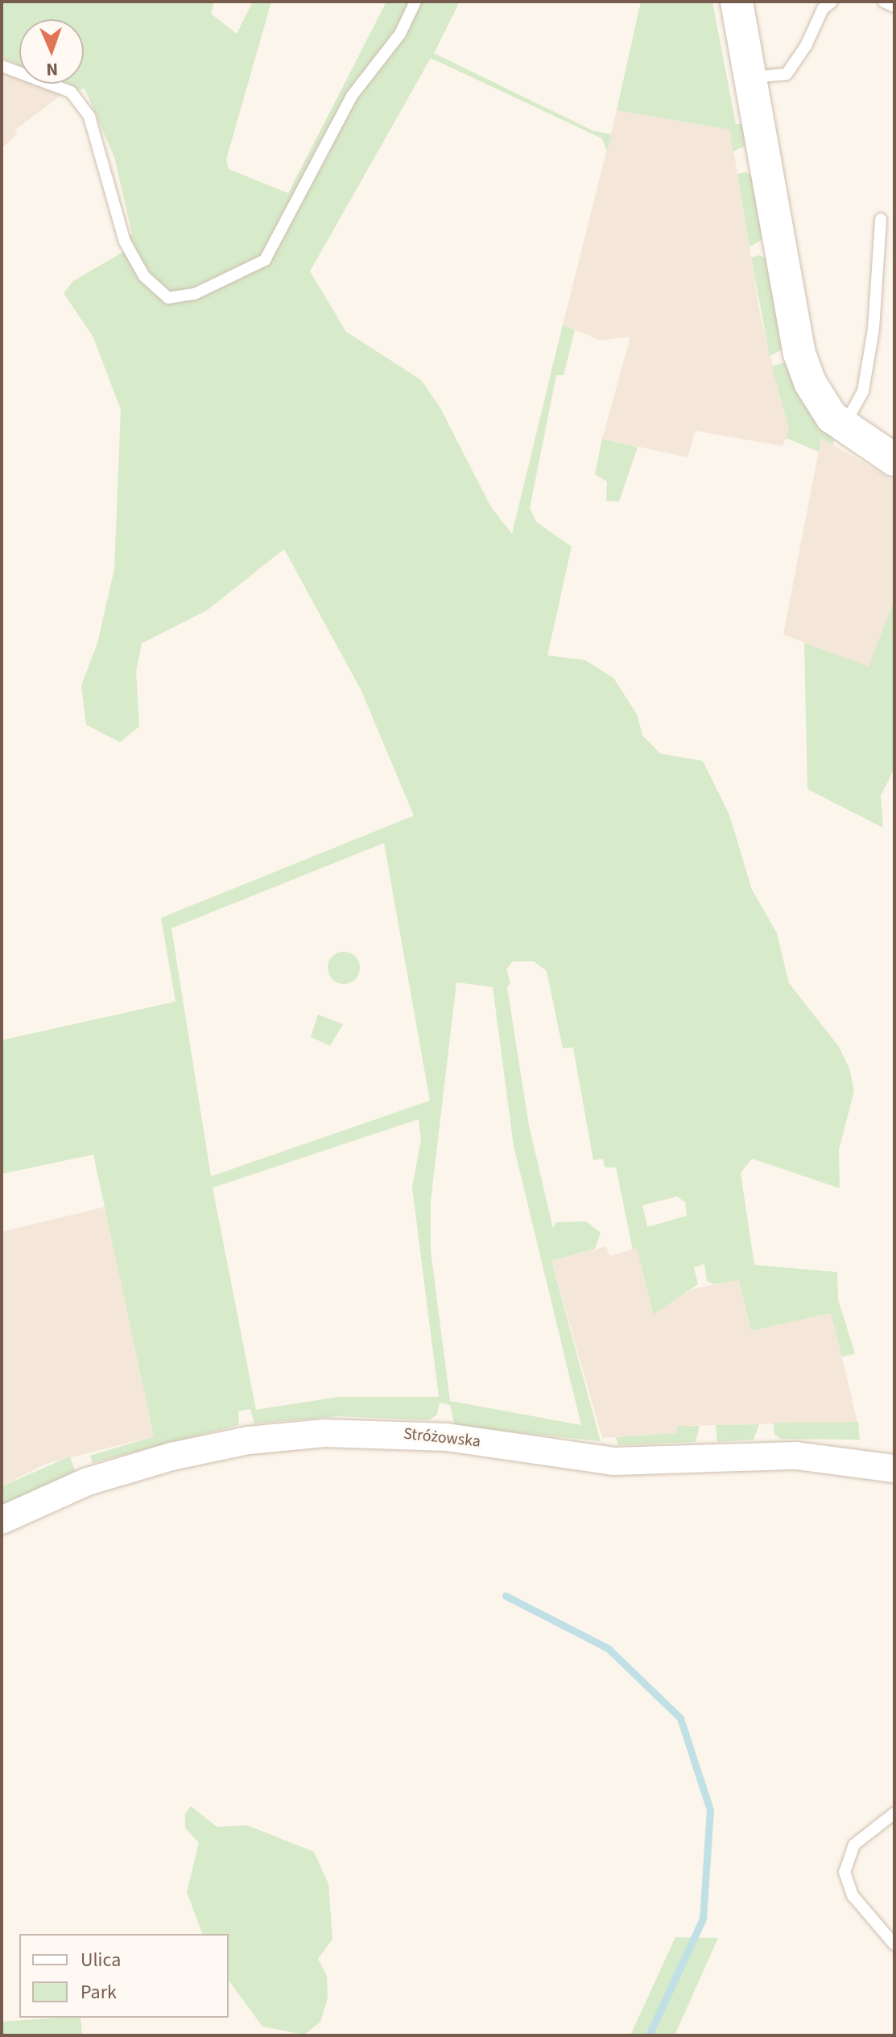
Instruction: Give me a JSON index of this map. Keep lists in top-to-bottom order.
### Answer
{
  "streets": {
    "street": ["Stróżowska"]
  },
  "legend": ["Ulica", "Park"],
  "north": "bottom"
}
